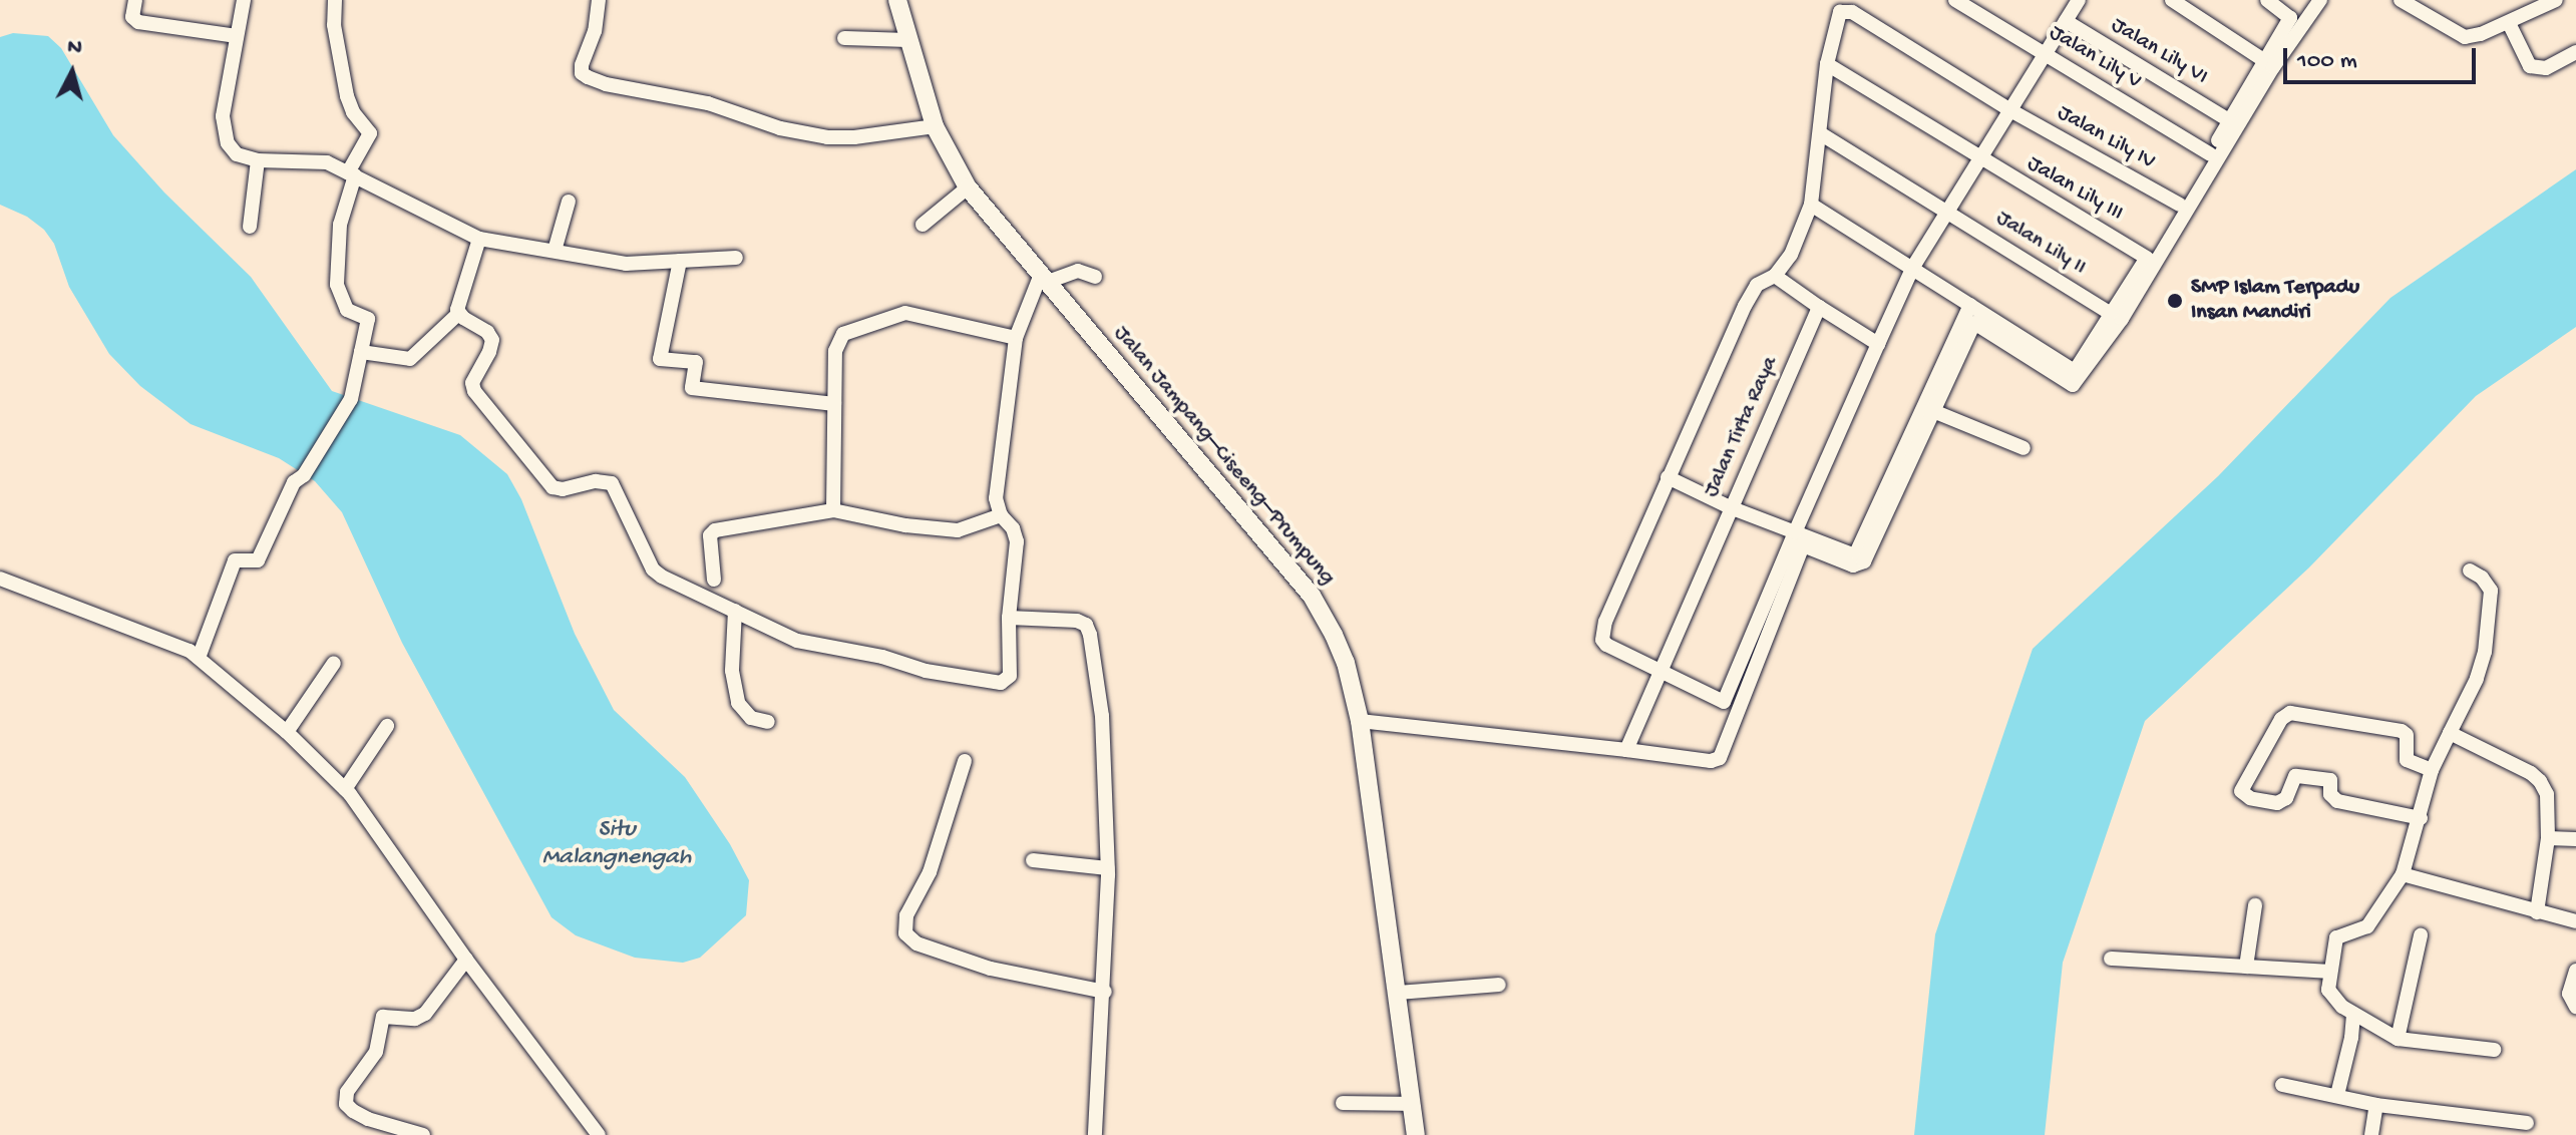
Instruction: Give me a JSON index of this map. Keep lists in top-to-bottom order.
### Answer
{
  "streets": {
    "main road": ["Jalan Jampang–Ciseeng–Prumpung"],
    "street": [
      "Jalan Lily VI",
      "Jalan Lily V",
      "Jalan Lily IV",
      "Jalan Lily III",
      "Jalan Lily II",
      "Jalan Tirta Raya"
    ]
  },
  "crossings": [
    ["Jalan Lily IV", "Jalan Lily III"]
  ],
  "water": ["Situ Malangnengah"],
  "places": ["SMP Islam Terpadu Insan Mandiri"],
  "scale_bar": "100 m",
  "north": "top"
}
